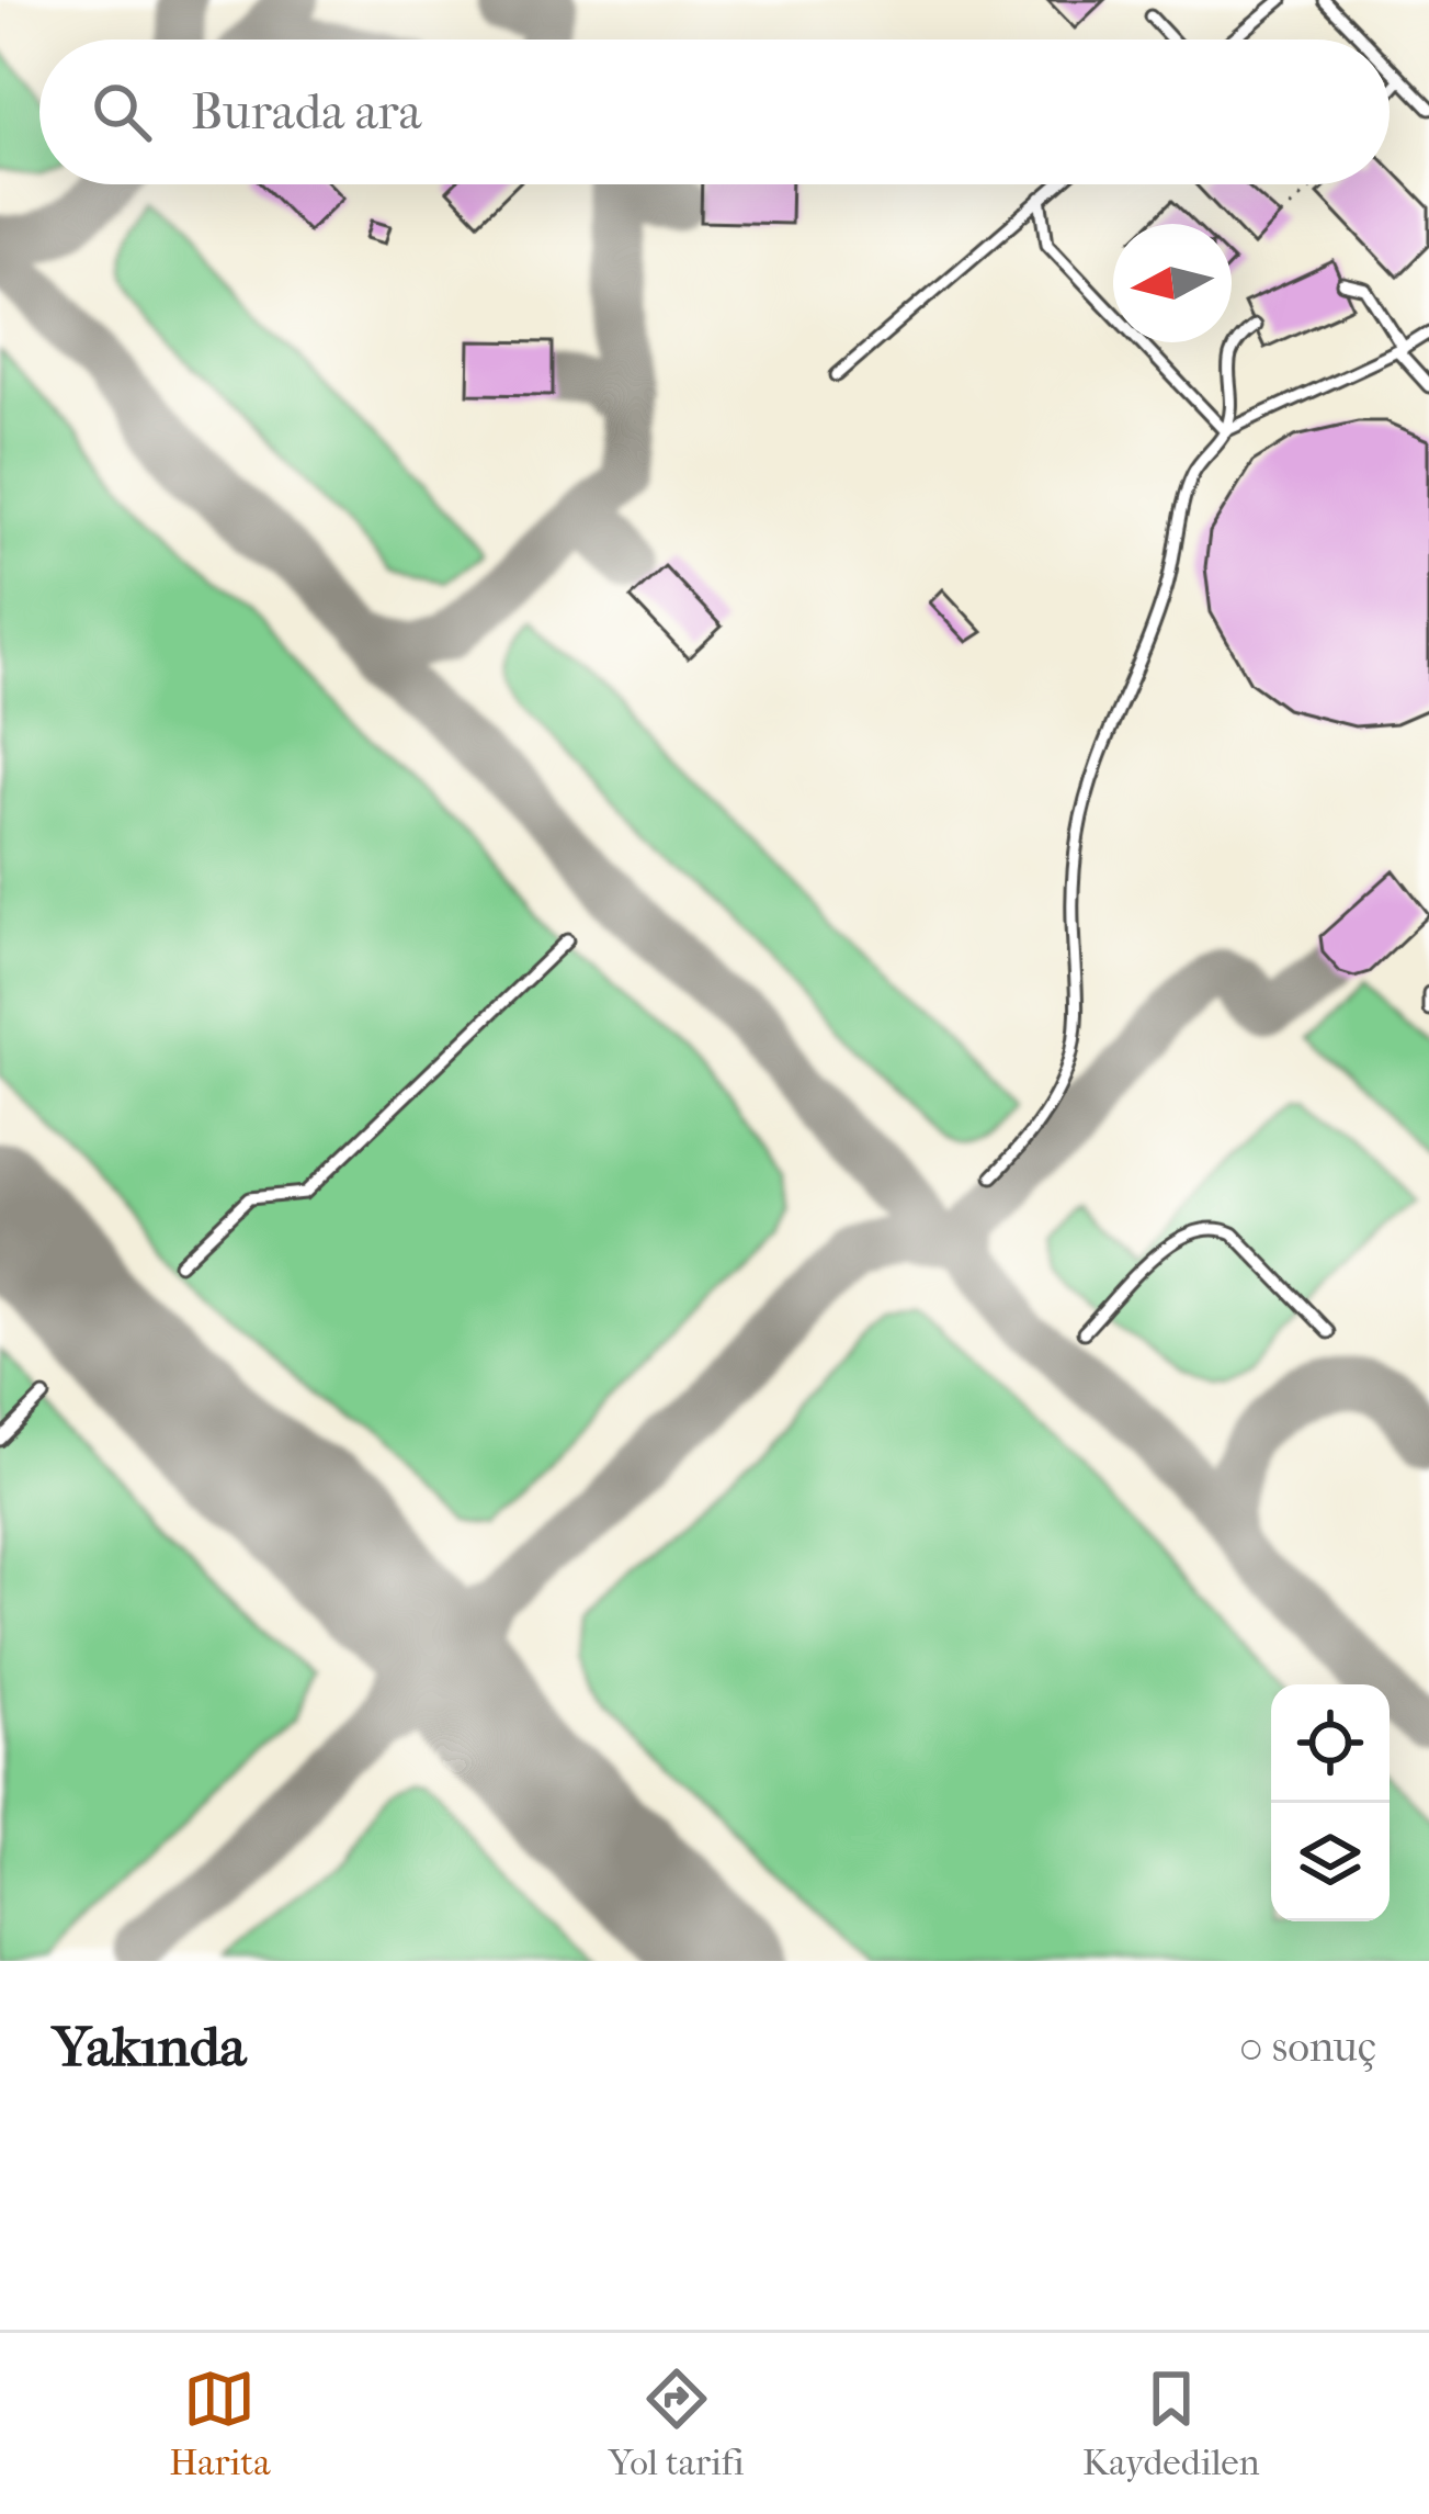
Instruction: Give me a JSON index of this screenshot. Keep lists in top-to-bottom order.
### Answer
{
  "north": "left",
  "page": {
    "search": "Burada ara",
    "heading": ["Yakında", "0 sonuç"],
    "nav": ["Harita", "Yol tarifi", "Kaydedilen"]
  }
}
